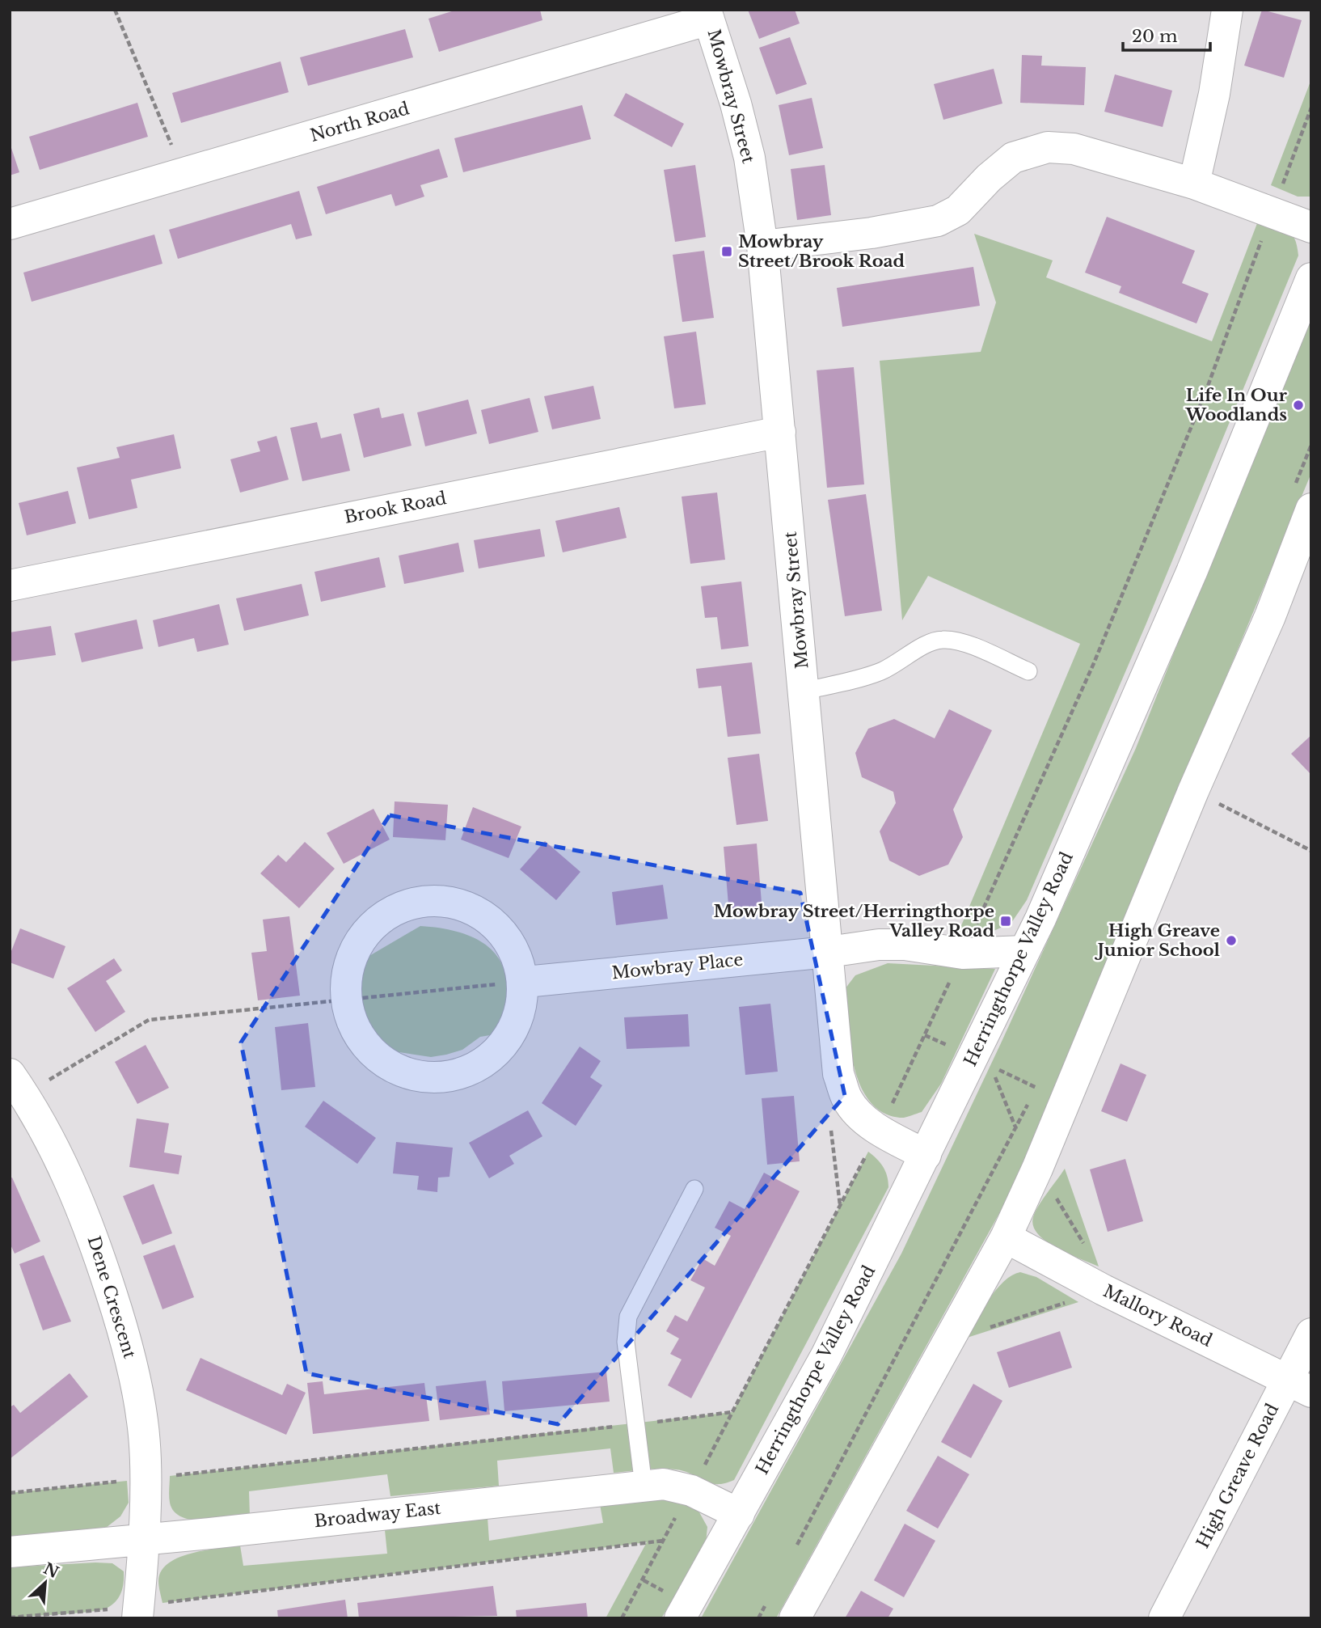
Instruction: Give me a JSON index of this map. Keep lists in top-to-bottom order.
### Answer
{
  "streets": {
    "street": [
      "Mowbray Street",
      "North Road",
      "Brook Road",
      "Herringthorpe Valley Road",
      "Mowbray Place",
      "Dene Crescent",
      "Mallory Road",
      "High Greave Road",
      "Broadway East"
    ]
  },
  "crossings": [
    ["Mowbray Street", "North Road"],
    ["Mowbray Street", "Brook Road"],
    ["Mowbray Street", "Herringthorpe Valley Road"],
    ["Mowbray Street", "Mowbray Place"],
    ["Herringthorpe Valley Road", "Mowbray Place"],
    ["Herringthorpe Valley Road", "Broadway East"],
    ["Dene Crescent", "Broadway East"],
    ["Mallory Road", "High Greave Road"]
  ],
  "places": {
    "transit": ["Mowbray Street/Brook Road", "Mowbray Street/Herringthorpe Valley Road"],
    "other": ["Life In Our Woodlands", "High Greave Junior School"]
  },
  "scale_bar": "20 m",
  "north": "top right"
}
